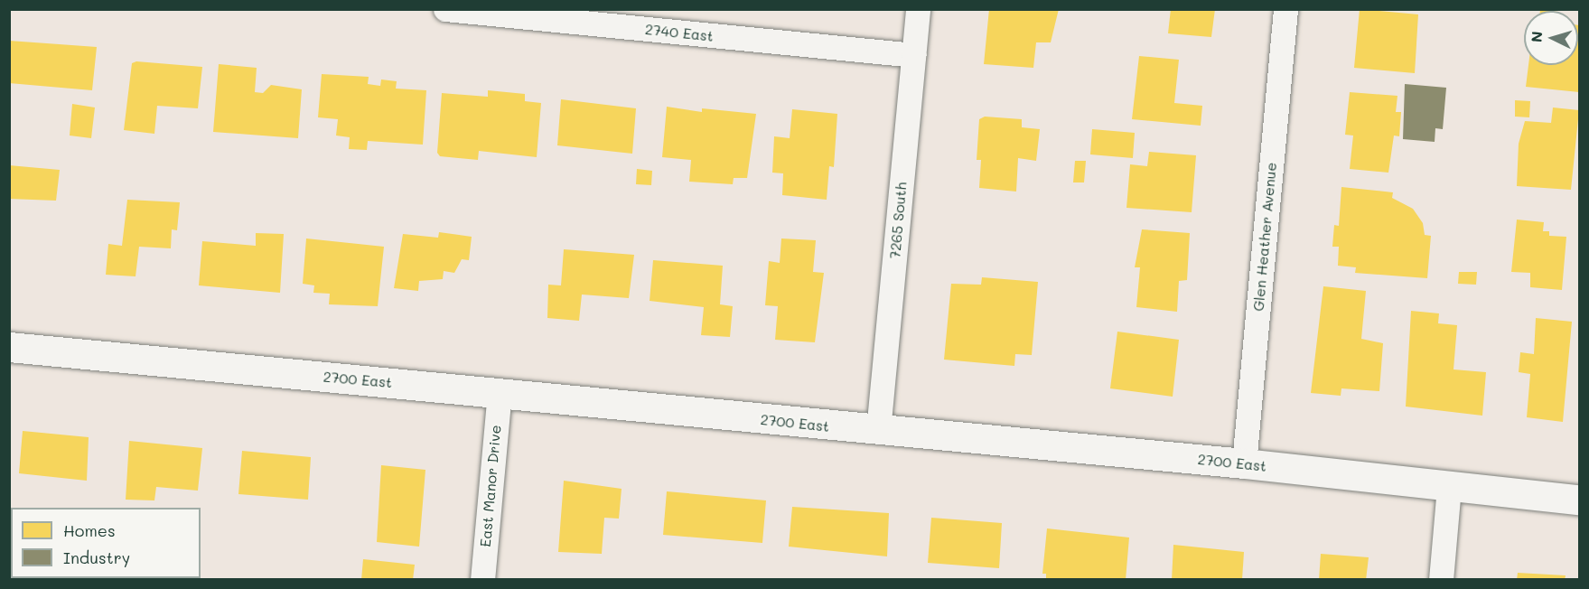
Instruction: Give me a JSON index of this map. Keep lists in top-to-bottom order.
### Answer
{
  "streets": {
    "street": [
      "2740 East",
      "7265 South",
      "Glen Heather Avenue",
      "2700 East",
      "East Manor Drive"
    ]
  },
  "crossings": [
    ["2740 East", "7265 South"],
    ["7265 South", "2700 East"],
    ["Glen Heather Avenue", "2700 East"],
    ["2700 East", "East Manor Drive"]
  ],
  "legend": ["Homes", "Industry"],
  "north": "left"
}
